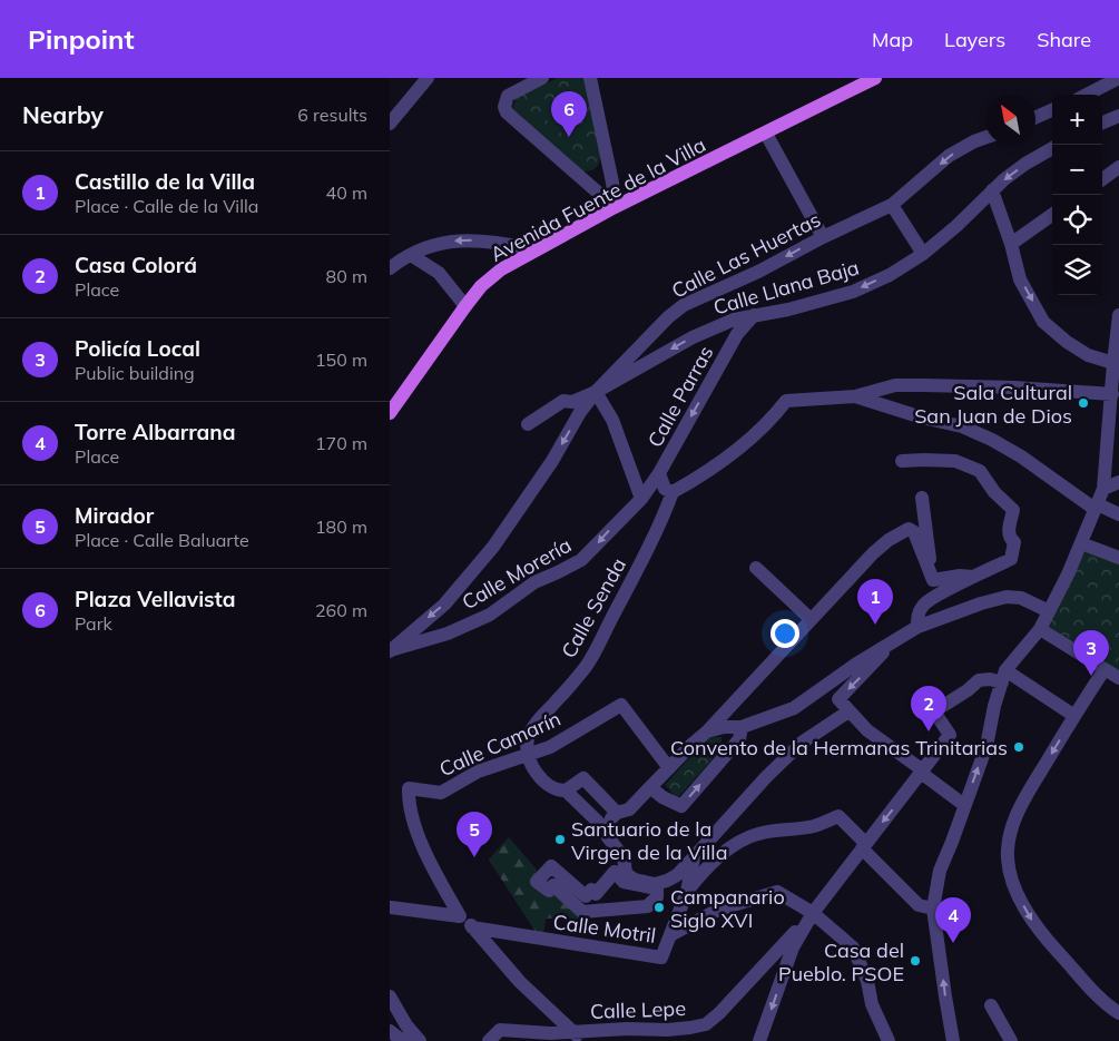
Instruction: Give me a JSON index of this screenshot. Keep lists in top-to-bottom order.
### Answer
{
  "streets": {
    "main road": ["Avenida Fuente de la Villa"],
    "street": [
      "Calle Las Huertas",
      "Calle Llana Baja",
      "Calle Parras",
      "Calle Morería",
      "Calle Senda",
      "Calle Camarín",
      "Calle Motril",
      "Calle Lepe"
    ]
  },
  "crossings": [
    ["Calle Las Huertas", "Calle Llana Baja"],
    ["Calle Llana Baja", "Calle Parras"],
    ["Calle Parras", "Calle Morería"],
    ["Calle Senda", "Calle Camarín"]
  ],
  "one_way": ["Calle Las Huertas", "Calle Parras"],
  "places": [
    "Sala Cultural San Juan de Dios",
    "Convento de la Hermanas Trinitarias",
    "Santuario de la Virgen de la Villa",
    "Campanario Siglo XVI",
    "Casa del Pueblo. PSOE"
  ],
  "north": "top left",
  "page": {
    "header": "Pinpoint",
    "nav": ["Map", "Layers", "Share"],
    "heading": ["Nearby", "6 results"],
    "pins": [
      "6",
      "1",
      "3",
      "2",
      "5",
      "4"
    ],
    "map_buttons": ["+", "−"],
    "list": [
      {
        "mark": "1",
        "name": "Castillo de la Villa",
        "note": "Place · Calle de la Villa",
        "value": "40 m"
      },
      {
        "mark": "2",
        "name": "Casa Colorá",
        "note": "Place",
        "value": "80 m"
      },
      {
        "mark": "3",
        "name": "Policía Local",
        "note": "Public building",
        "value": "150 m"
      },
      {
        "mark": "4",
        "name": "Torre Albarrana",
        "note": "Place",
        "value": "170 m"
      },
      {
        "mark": "5",
        "name": "Mirador",
        "note": "Place · Calle Baluarte",
        "value": "180 m"
      },
      {
        "mark": "6",
        "name": "Plaza Vellavista",
        "note": "Park",
        "value": "260 m"
      }
    ]
  }
}
